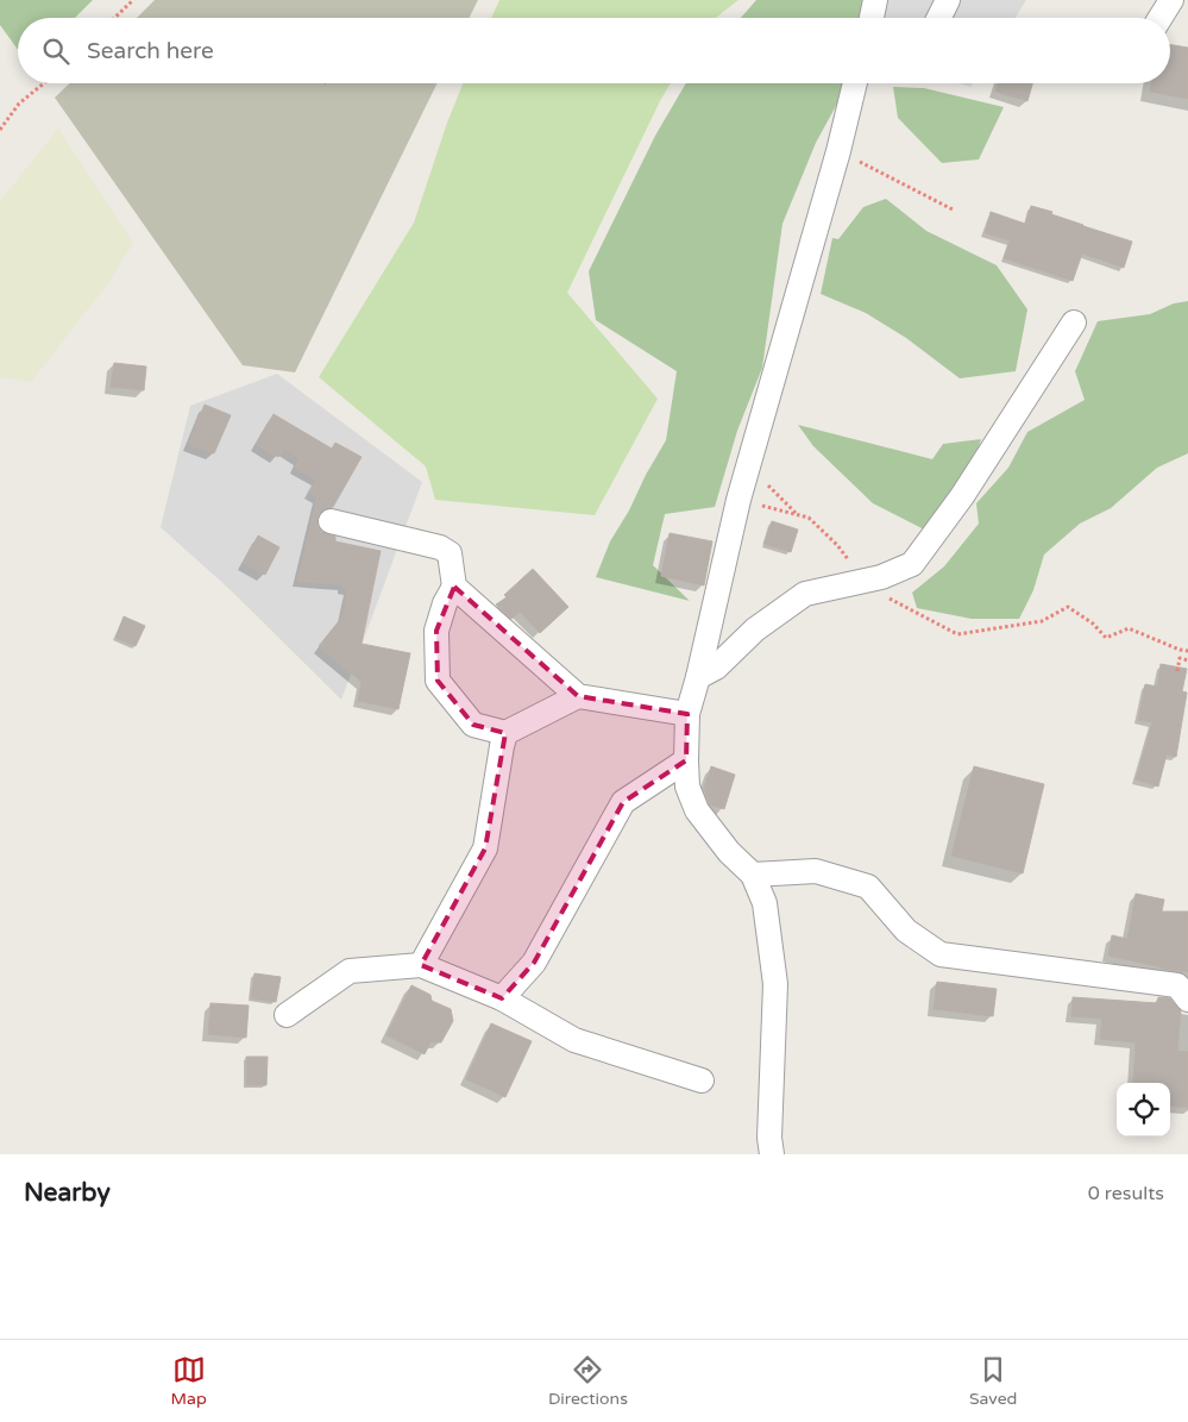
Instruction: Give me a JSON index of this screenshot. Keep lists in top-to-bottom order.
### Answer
{
  "page": {
    "search": "Search here",
    "heading": ["Nearby", "0 results"],
    "nav": ["Map", "Directions", "Saved"]
  }
}
